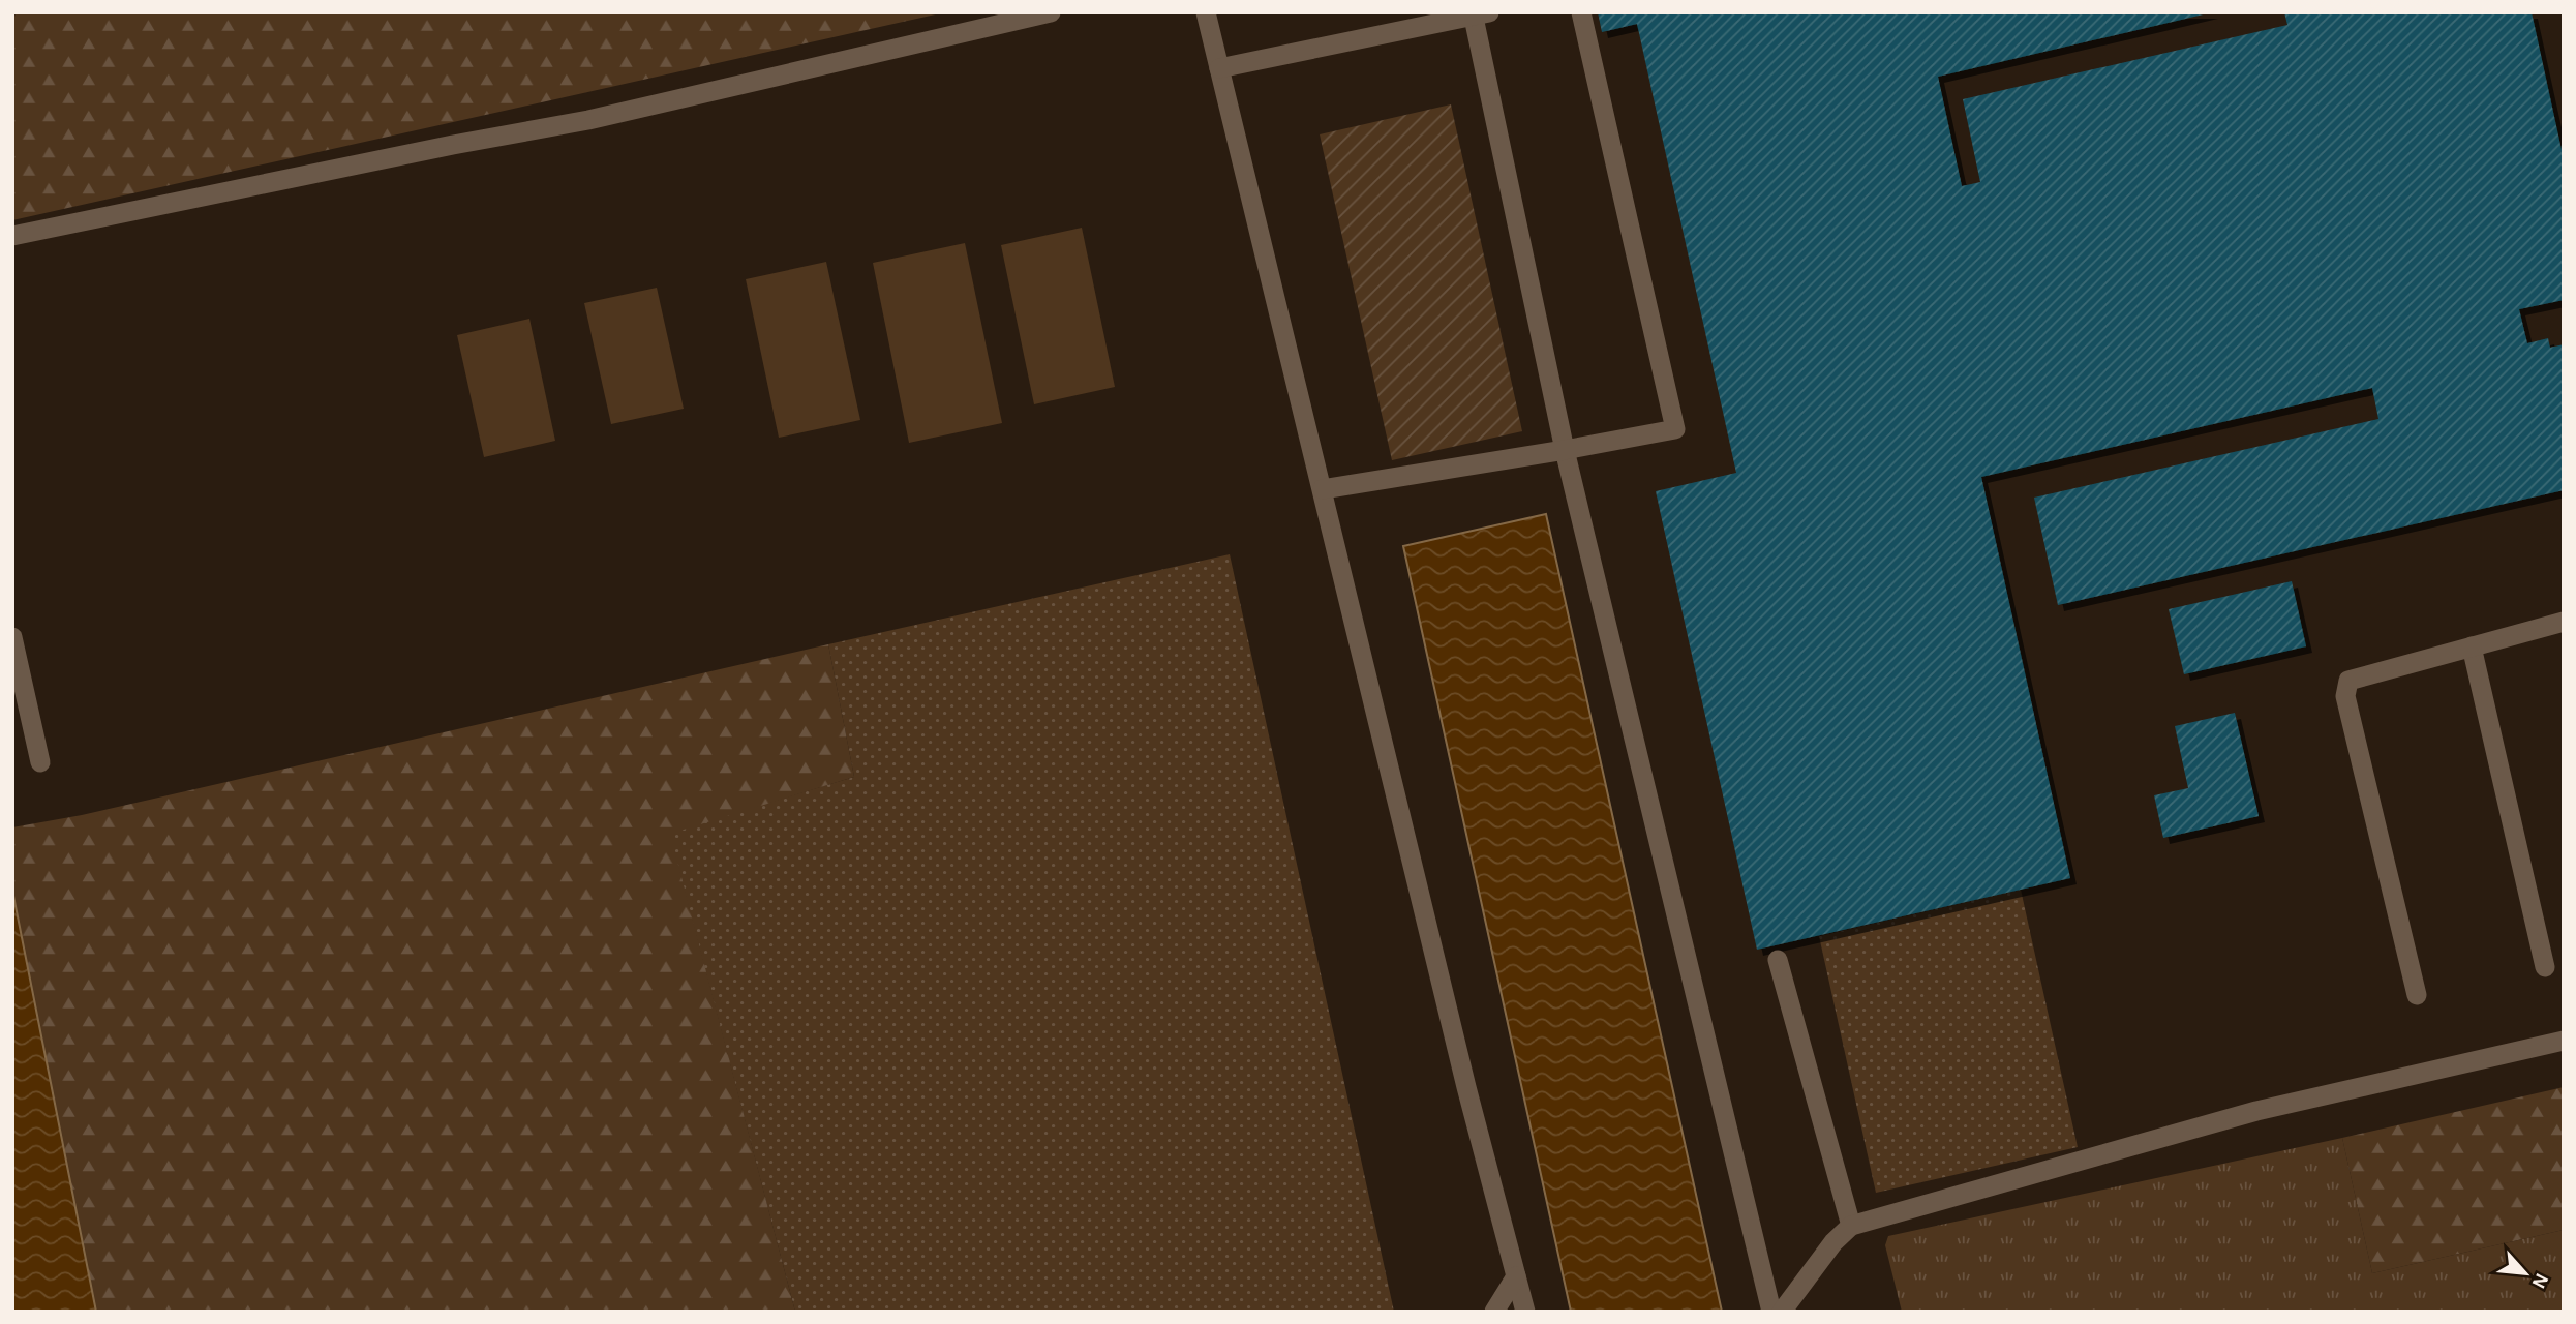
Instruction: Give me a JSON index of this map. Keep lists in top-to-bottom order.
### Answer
{
  "north": "bottom right"
}
